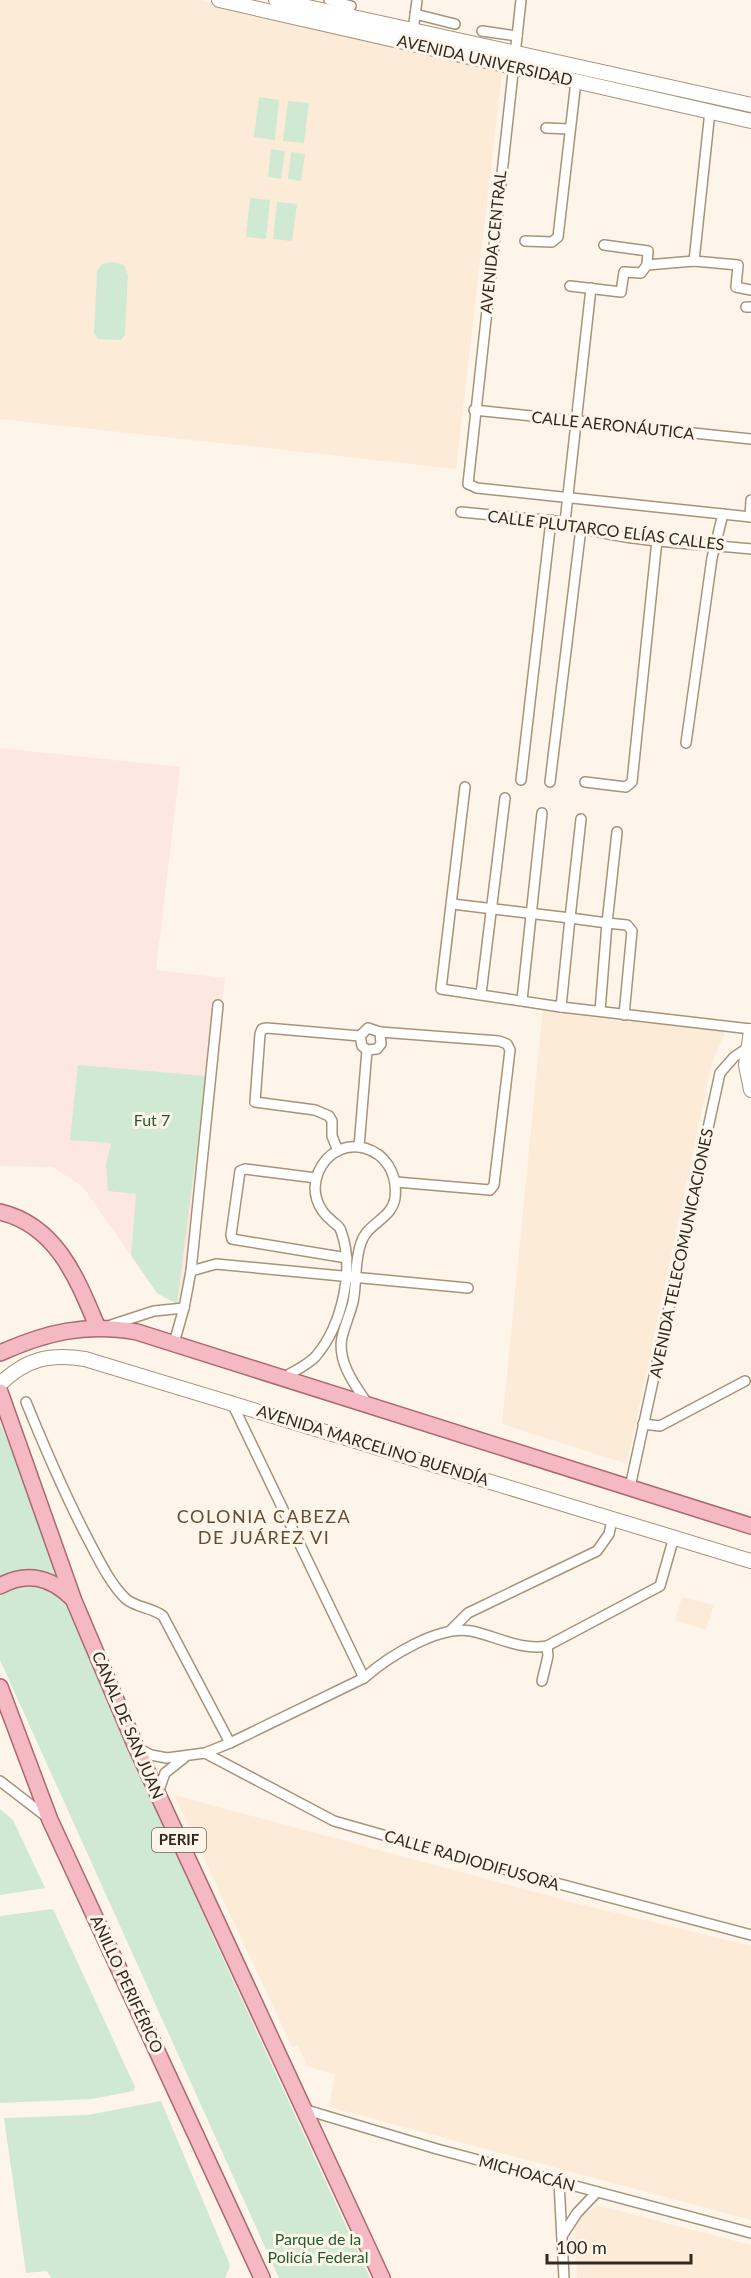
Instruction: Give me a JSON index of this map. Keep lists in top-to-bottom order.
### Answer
{
  "streets": {
    "main road": ["CANAL DE SAN JUAN", "PERIF", "ANILLO PERIFÉRICO"],
    "street": [
      "AVENIDA UNIVERSIDAD",
      "AVENIDA CENTRAL",
      "CALLE AERONÁUTICA",
      "CALLE PLUTARCO ELÍAS CALLES",
      "AVENIDA TELECOMUNICACIONES",
      "AVENIDA MARCELINO BUENDÍA",
      "CALLE RADIODIFUSORA",
      "MICHOACÁN"
    ]
  },
  "crossings": [
    ["AVENIDA UNIVERSIDAD", "AVENIDA CENTRAL"],
    ["AVENIDA CENTRAL", "CALLE AERONÁUTICA"],
    ["AVENIDA CENTRAL", "CALLE PLUTARCO ELÍAS CALLES"],
    ["CANAL DE SAN JUAN", "MICHOACÁN"]
  ],
  "districts": ["COLONIA CABEZA DE JUÁREZ VI"],
  "parks": ["Fut 7", "Parque de la Policía Federal"],
  "scale_bar": "100 m"
}
